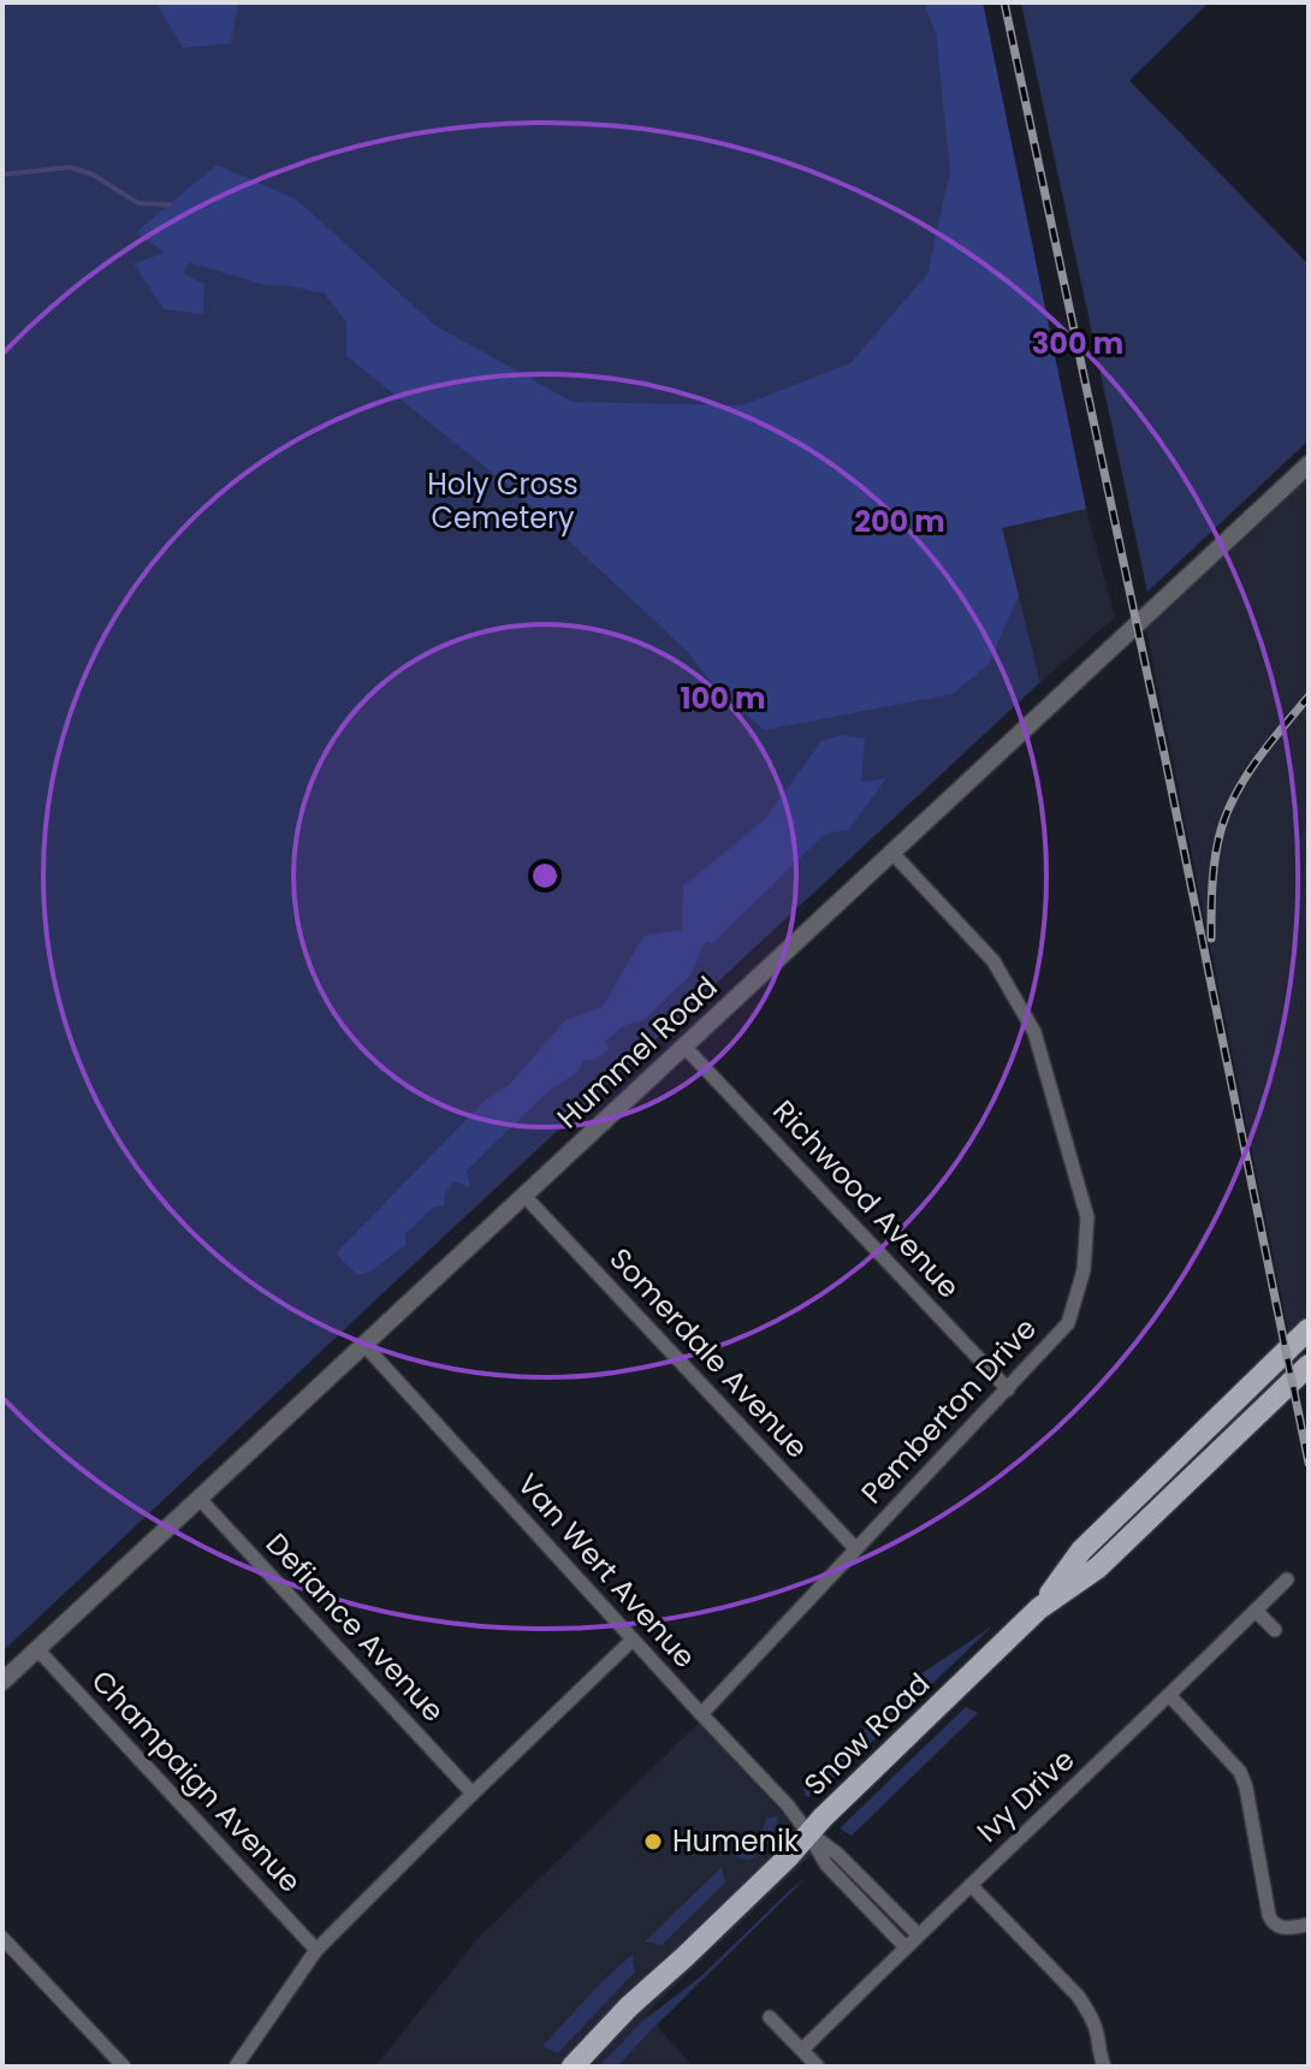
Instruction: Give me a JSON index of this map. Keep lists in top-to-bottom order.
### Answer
{
  "streets": {
    "main road": ["Snow Road"],
    "street": [
      "Hummel Road",
      "Richwood Avenue",
      "Somerdale Avenue",
      "Pemberton Drive",
      "Van Wert Avenue",
      "Defiance Avenue",
      "Champaign Avenue",
      "Ivy Drive"
    ]
  },
  "crossings": [
    ["Hummel Road", "Richwood Avenue"],
    ["Hummel Road", "Somerdale Avenue"],
    ["Hummel Road", "Pemberton Drive"],
    ["Hummel Road", "Van Wert Avenue"],
    ["Hummel Road", "Defiance Avenue"],
    ["Hummel Road", "Champaign Avenue"],
    ["Richwood Avenue", "Pemberton Drive"],
    ["Somerdale Avenue", "Pemberton Drive"],
    ["Pemberton Drive", "Van Wert Avenue"],
    ["Van Wert Avenue", "Snow Road"],
    ["Van Wert Avenue", "Ivy Drive"]
  ],
  "parks": ["Holy Cross Cemetery"],
  "places": ["Humenik"],
  "rings": ["300 m", "200 m", "100 m"]
}
